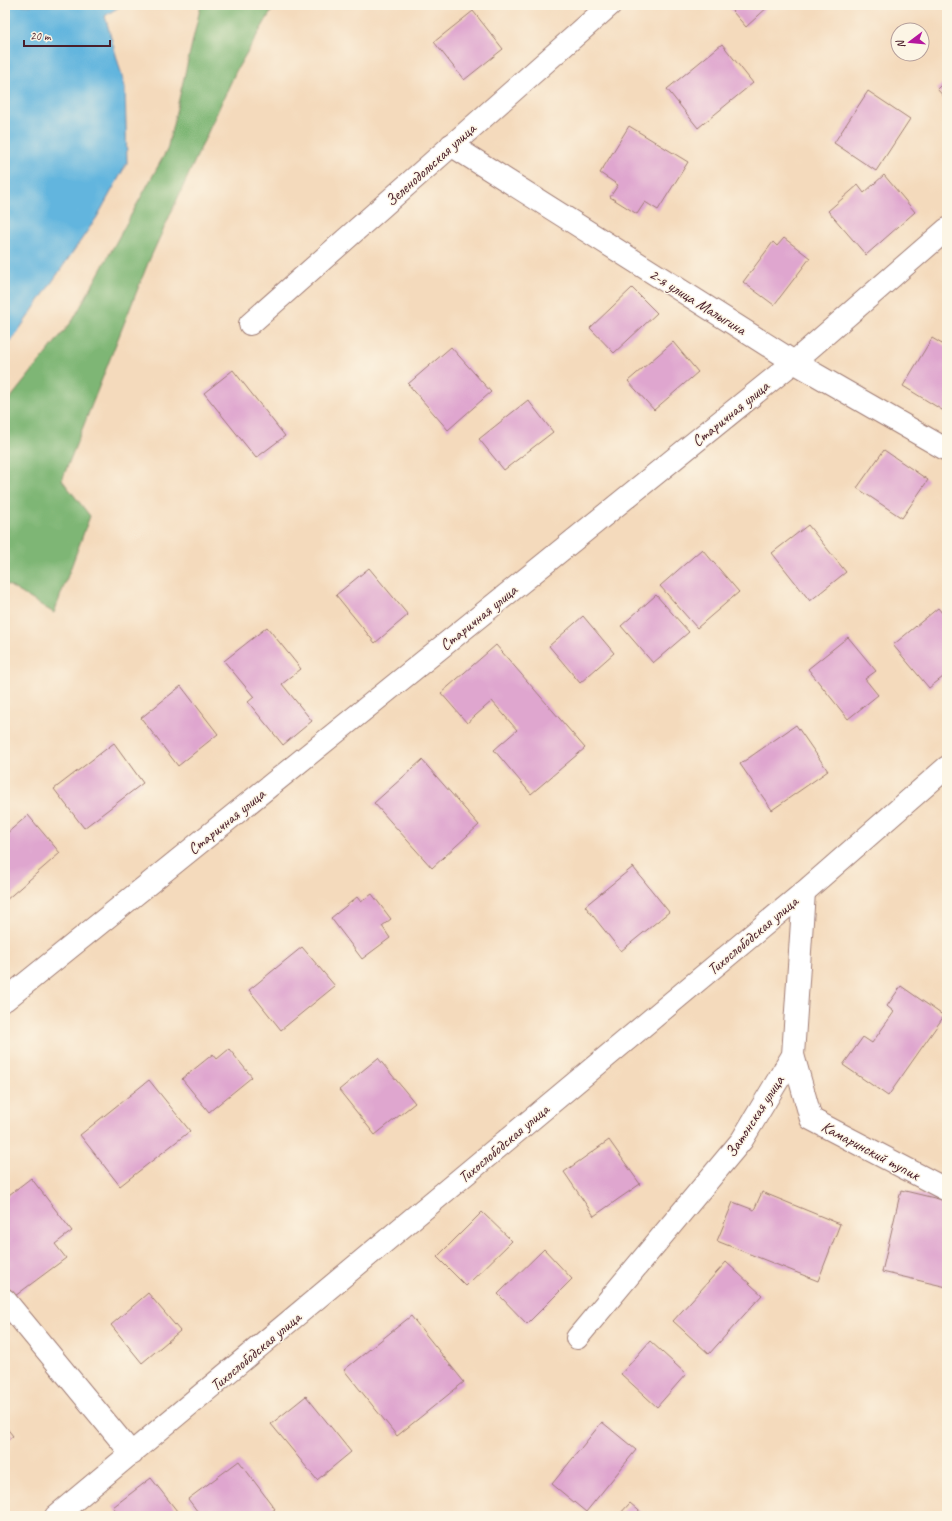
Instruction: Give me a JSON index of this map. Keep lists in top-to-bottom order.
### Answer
{
  "streets": {
    "street": [
      "Зеленодольская улица",
      "2-я улица Малыгина",
      "Старичная улица",
      "Тихослободская улица",
      "Затонская улица",
      "Камаринский тупик"
    ]
  },
  "crossings": [
    ["Зеленодольская улица", "2-я улица Малыгина"],
    ["2-я улица Малыгина", "Старичная улица"],
    ["Тихослободская улица", "Затонская улица"],
    ["Затонская улица", "Камаринский тупик"]
  ],
  "scale_bar": "20 m",
  "north": "left"
}
